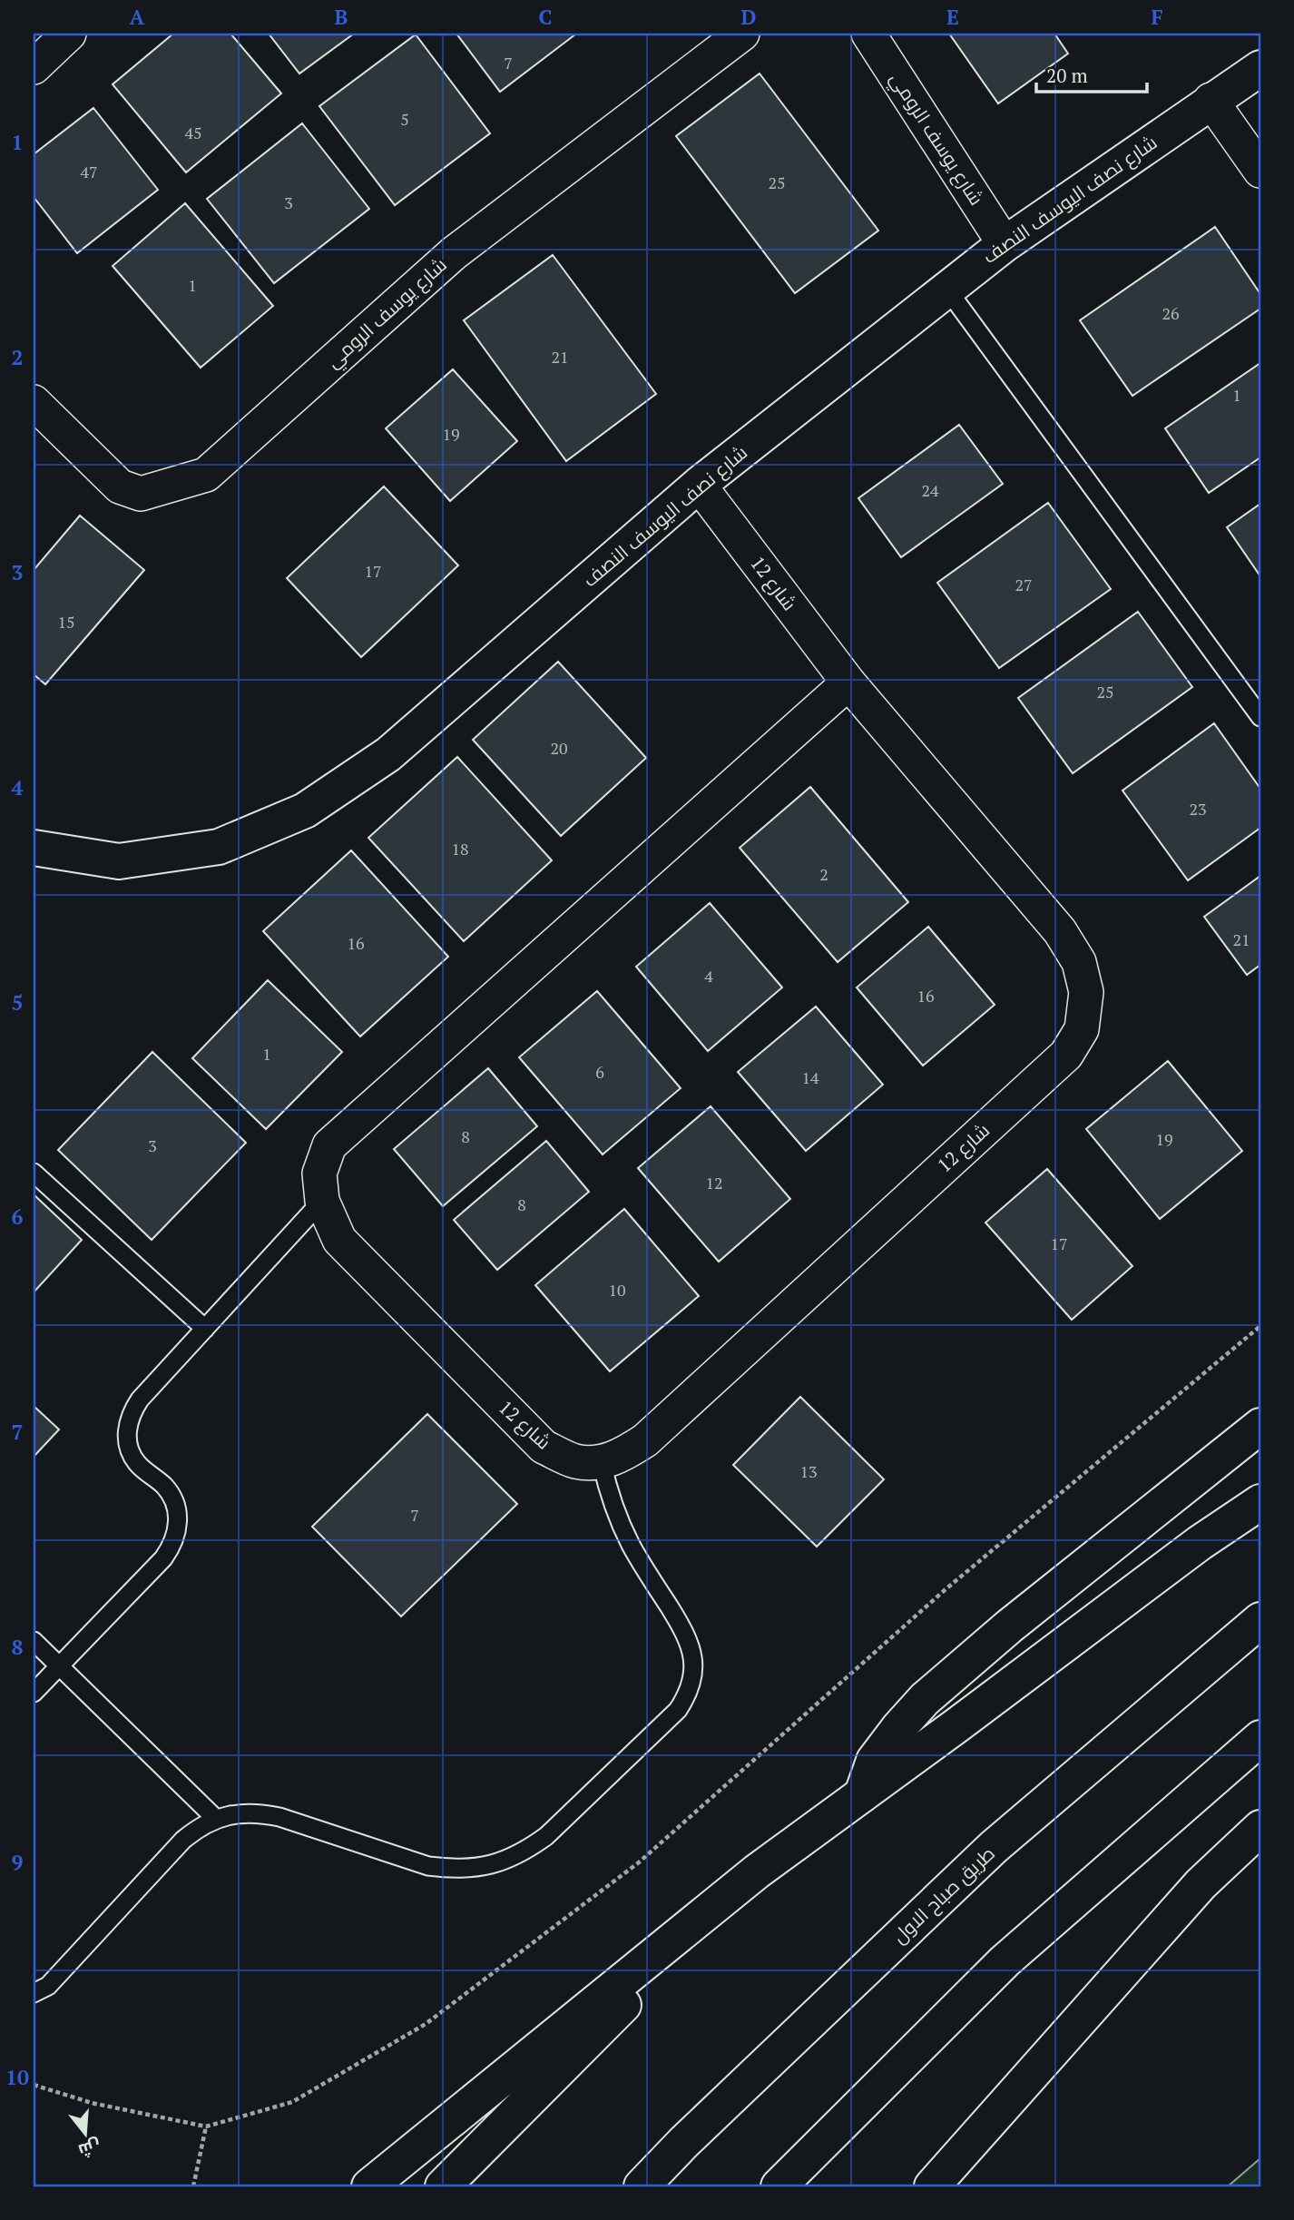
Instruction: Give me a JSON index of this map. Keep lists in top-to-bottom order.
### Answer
{
  "streets": {
    "main road": ["شارع نصف اليوسف النصف", "طريق صباح الاول"],
    "street": ["شارع يوسف الرومي", "شارع 12"]
  },
  "crossings": [
    ["شارع يوسف الرومي", "شارع نصف اليوسف النصف"],
    ["شارع نصف اليوسف النصف", "شارع 12"]
  ],
  "house_numbers": [
    "7",
    "5",
    "45",
    "47",
    "25",
    "3",
    "1",
    "26",
    "21",
    "1",
    "19",
    "24",
    "17",
    "27",
    "15",
    "25",
    "20",
    "23",
    "18",
    "2",
    "21",
    "16",
    "4",
    "16",
    "1",
    "6",
    "14",
    "8",
    "19",
    "3",
    "12",
    "8",
    "17",
    "10",
    "13",
    "7"
  ],
  "scale_bar": "20 m",
  "north": "bottom",
  "grid": {
    "columns": [
      "A",
      "B",
      "C",
      "D",
      "E",
      "F"
    ],
    "rows": [
      "1",
      "2",
      "3",
      "4",
      "5",
      "6",
      "7",
      "8",
      "9",
      "10"
    ]
  }
}
